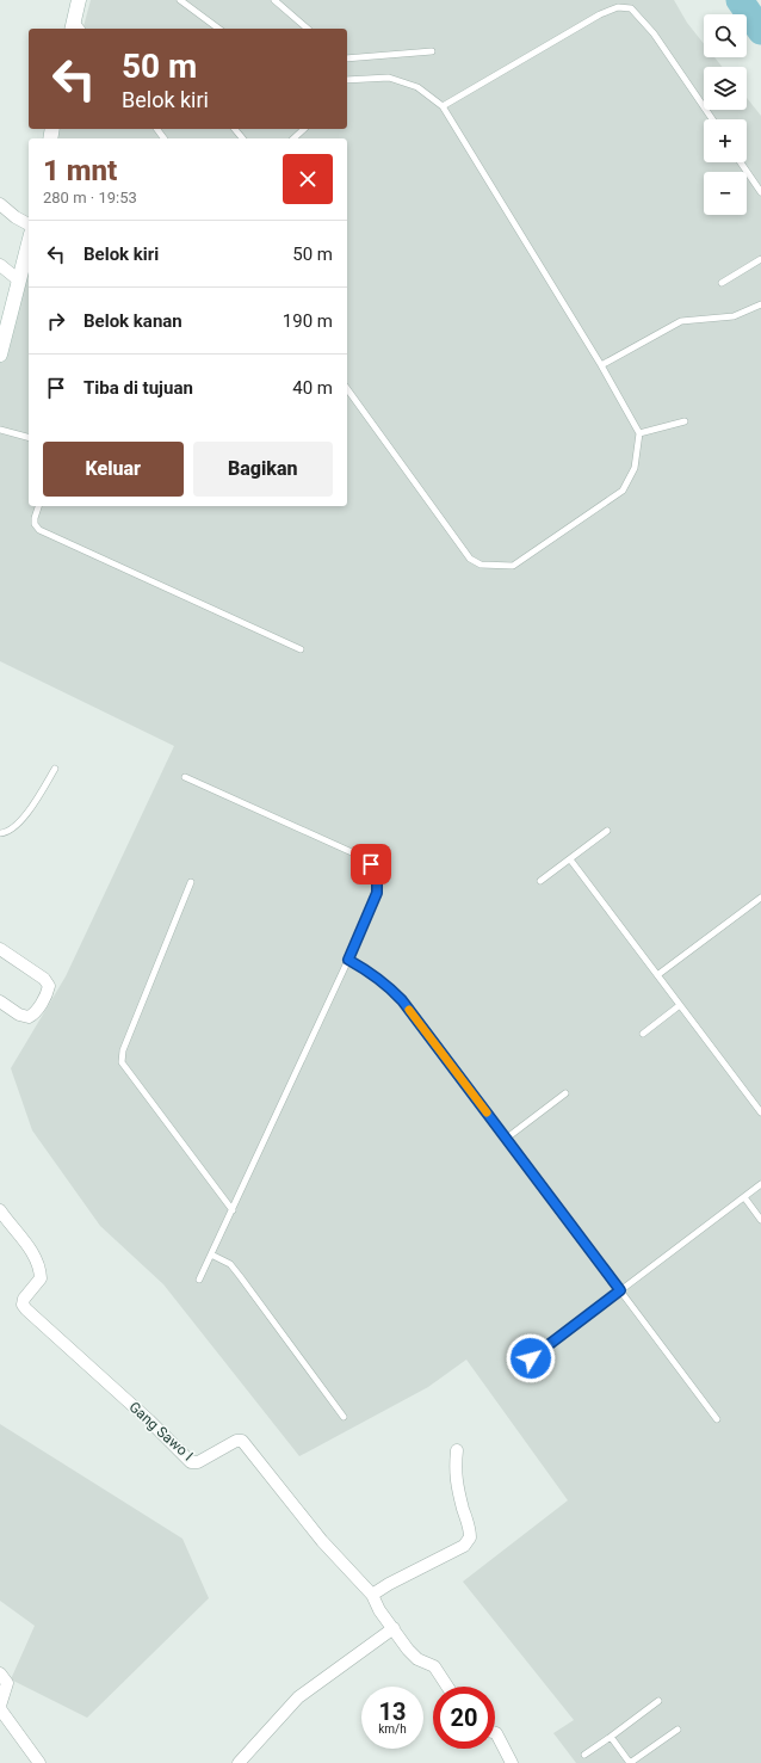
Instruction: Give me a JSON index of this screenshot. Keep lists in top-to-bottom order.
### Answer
{
  "streets": {
    "street": ["Gang Sawo I"]
  },
  "page": {
    "map_buttons": ["+", "−"],
    "turn": ["50 m", "Belok kiri"],
    "heading": ["1 mnt", "280 m · 19:53"],
    "list": [
      {
        "name": "Belok kiri",
        "value": "50 m"
      },
      {
        "name": "Belok kanan",
        "value": "190 m"
      },
      {
        "name": "Tiba di tujuan",
        "value": "40 m"
      }
    ],
    "buttons": ["Keluar", "Bagikan"],
    "speed": "13 km/h",
    "limit": "20"
  }
}
